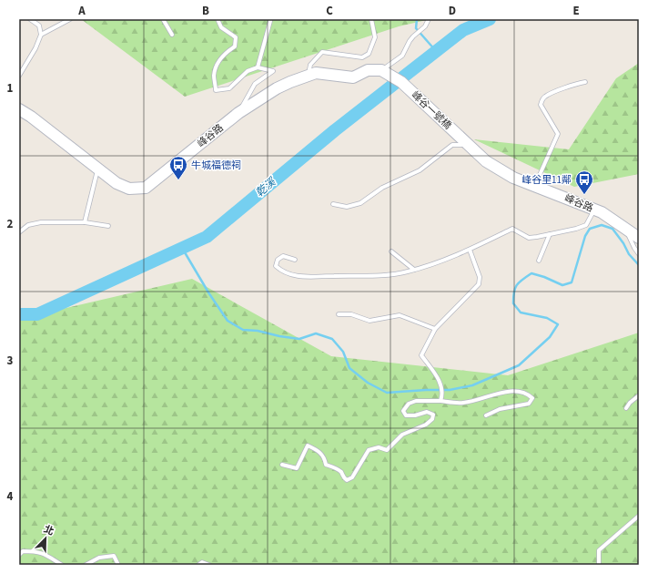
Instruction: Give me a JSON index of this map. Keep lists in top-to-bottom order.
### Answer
{
  "streets": {
    "street": ["峰谷一號橋", "峰谷路"]
  },
  "crossings": [
    ["峰谷一號橋", "峰谷路"]
  ],
  "water": ["乾溪"],
  "places": {
    "bus stop": ["牛城福德祠", "峰谷里11鄰"]
  },
  "north": "top right",
  "grid": {
    "columns": [
      "A",
      "B",
      "C",
      "D",
      "E"
    ],
    "rows": [
      "1",
      "2",
      "3",
      "4"
    ]
  }
}
